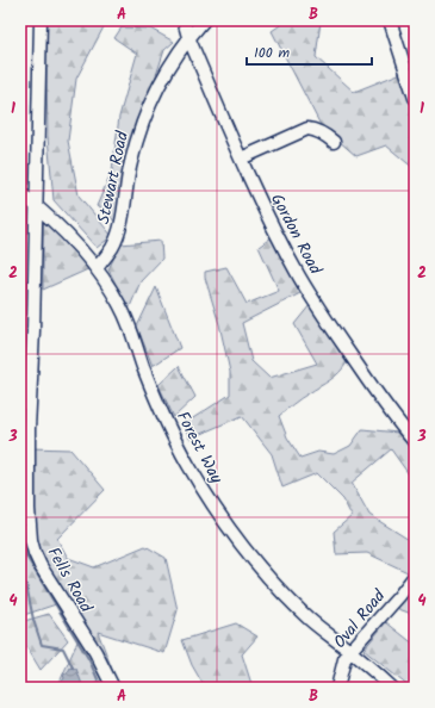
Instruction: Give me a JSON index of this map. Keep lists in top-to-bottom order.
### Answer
{
  "streets": {
    "street": [
      "Stewart Road",
      "Gordon Road",
      "Forest Way",
      "Fells Road",
      "Oval Road"
    ]
  },
  "crossings": [
    ["Stewart Road", "Gordon Road"],
    ["Stewart Road", "Forest Way"],
    ["Forest Way", "Fells Road"],
    ["Forest Way", "Oval Road"]
  ],
  "scale_bar": "100 m",
  "grid": {
    "columns": ["A", "B"],
    "rows": [
      "1",
      "2",
      "3",
      "4"
    ]
  }
}
